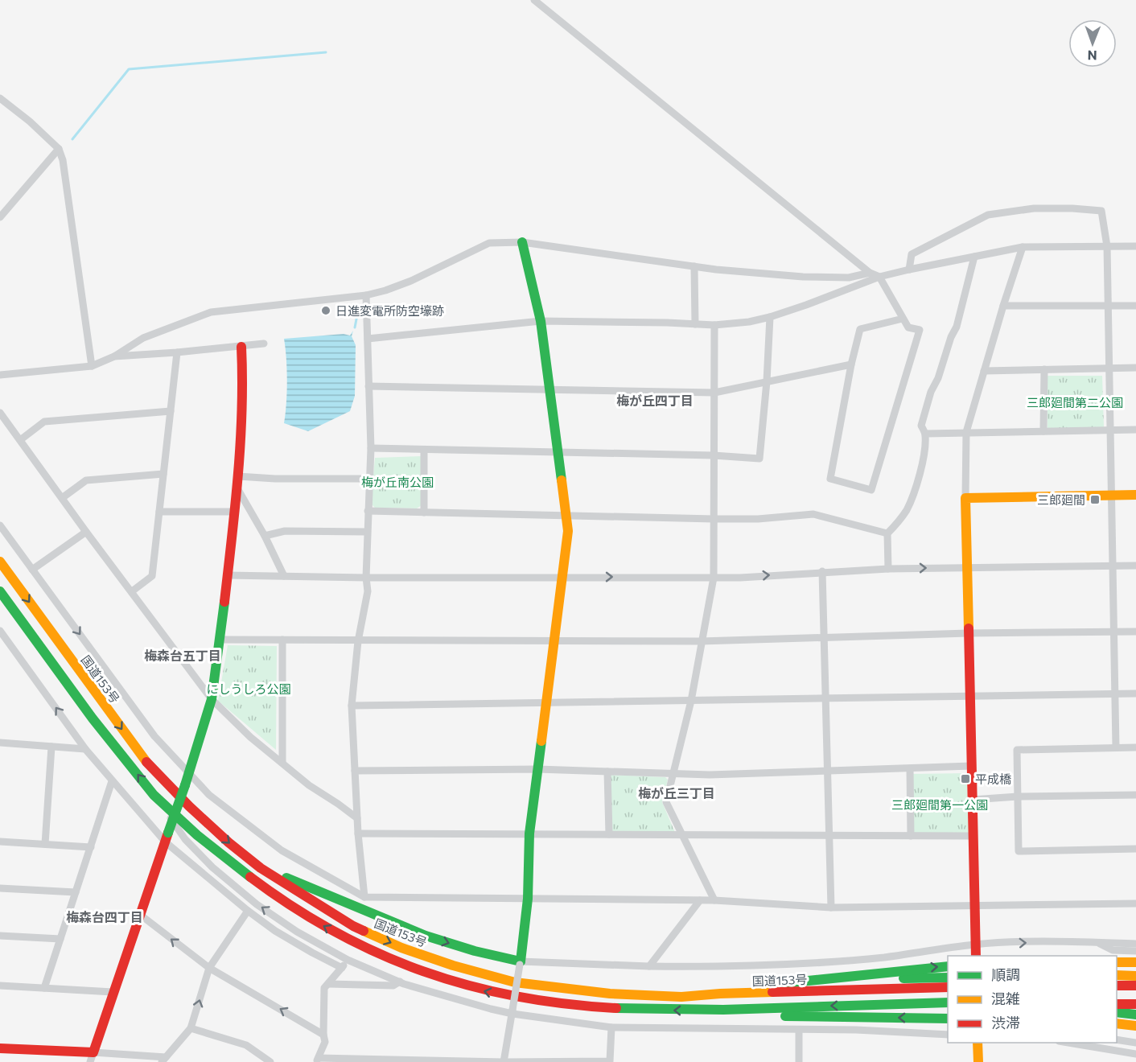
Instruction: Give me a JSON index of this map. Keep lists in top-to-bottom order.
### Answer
{
  "streets": {
    "main road": ["国道153号"]
  },
  "districts": [
    "梅が丘四丁目",
    "梅森台五丁目",
    "梅が丘三丁目",
    "梅森台四丁目"
  ],
  "parks": [
    "三郎廻間第二公園",
    "梅が丘南公園",
    "にしうしろ公園",
    "三郎廻間第一公園"
  ],
  "places": {
    "other": ["日進変電所防空壕跡"],
    "transit": ["三郎廻間", "平成橋"]
  },
  "legend": ["順調", "混雑", "渋滞"],
  "north": "bottom"
}
